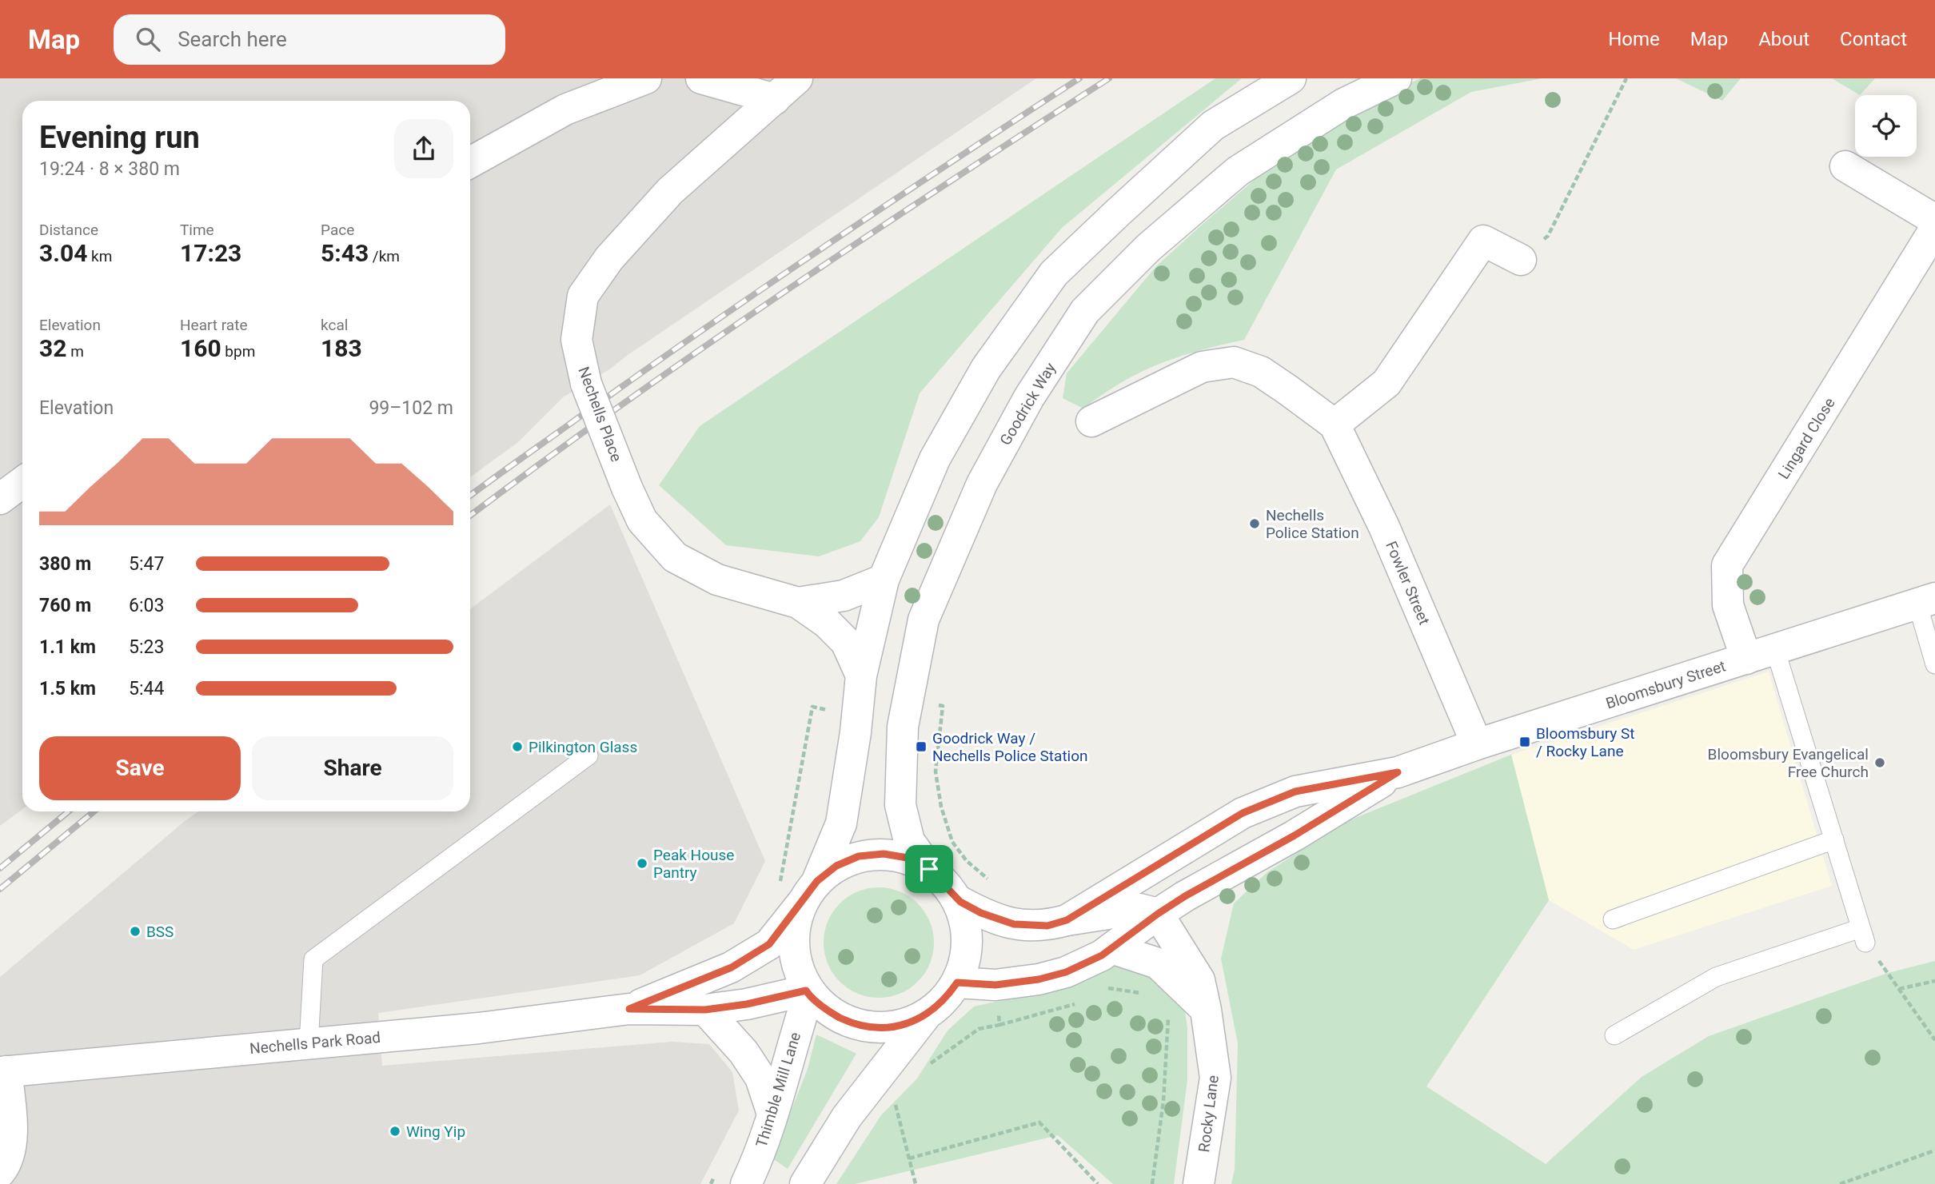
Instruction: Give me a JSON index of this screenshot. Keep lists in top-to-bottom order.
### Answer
{
  "streets": {
    "street": [
      "Goodrick Way",
      "Nechells Place",
      "Lingard Close",
      "Fowler Street",
      "Bloomsbury Street",
      "Nechells Park Road",
      "Thimble Mill Lane",
      "Rocky Lane"
    ]
  },
  "crossings": [
    ["Goodrick Way", "Bloomsbury Street"],
    ["Goodrick Way", "Nechells Park Road"],
    ["Goodrick Way", "Thimble Mill Lane"],
    ["Lingard Close", "Bloomsbury Street"],
    ["Fowler Street", "Bloomsbury Street"],
    ["Bloomsbury Street", "Nechells Park Road"],
    ["Bloomsbury Street", "Thimble Mill Lane"],
    ["Bloomsbury Street", "Rocky Lane"],
    ["Nechells Park Road", "Thimble Mill Lane"]
  ],
  "places": {
    "other": [
      "Nechells Police Station",
      "Pilkington Glass",
      "Bloomsbury Evangelical Free Church",
      "Peak House Pantry",
      "BSS",
      "Wing Yip"
    ],
    "transit": ["Bloomsbury St / Rocky Lane", "Goodrick Way / Nechells Police Station"]
  },
  "page": {
    "header": "Map",
    "search": "Search here",
    "nav": [
      "Home",
      "Map",
      "About",
      "Contact"
    ],
    "heading": ["Evening run", "19:24 · 8 × 380 m"],
    "stats": [
      ["Distance", "3.04 km"],
      ["Time", "17:23"],
      ["Pace", "5:43 /km"],
      ["Elevation", "32 m"],
      ["Heart rate", "160 bpm"],
      ["kcal", "183"]
    ],
    "chart": ["Elevation", "99–102 m"],
    "list": [
      {
        "name": "380 m",
        "note": "5:47"
      },
      {
        "name": "760 m",
        "note": "6:03"
      },
      {
        "name": "1.1 km",
        "note": "5:23"
      },
      {
        "name": "1.5 km",
        "note": "5:44"
      }
    ],
    "buttons": ["Save", "Share"]
  }
}
